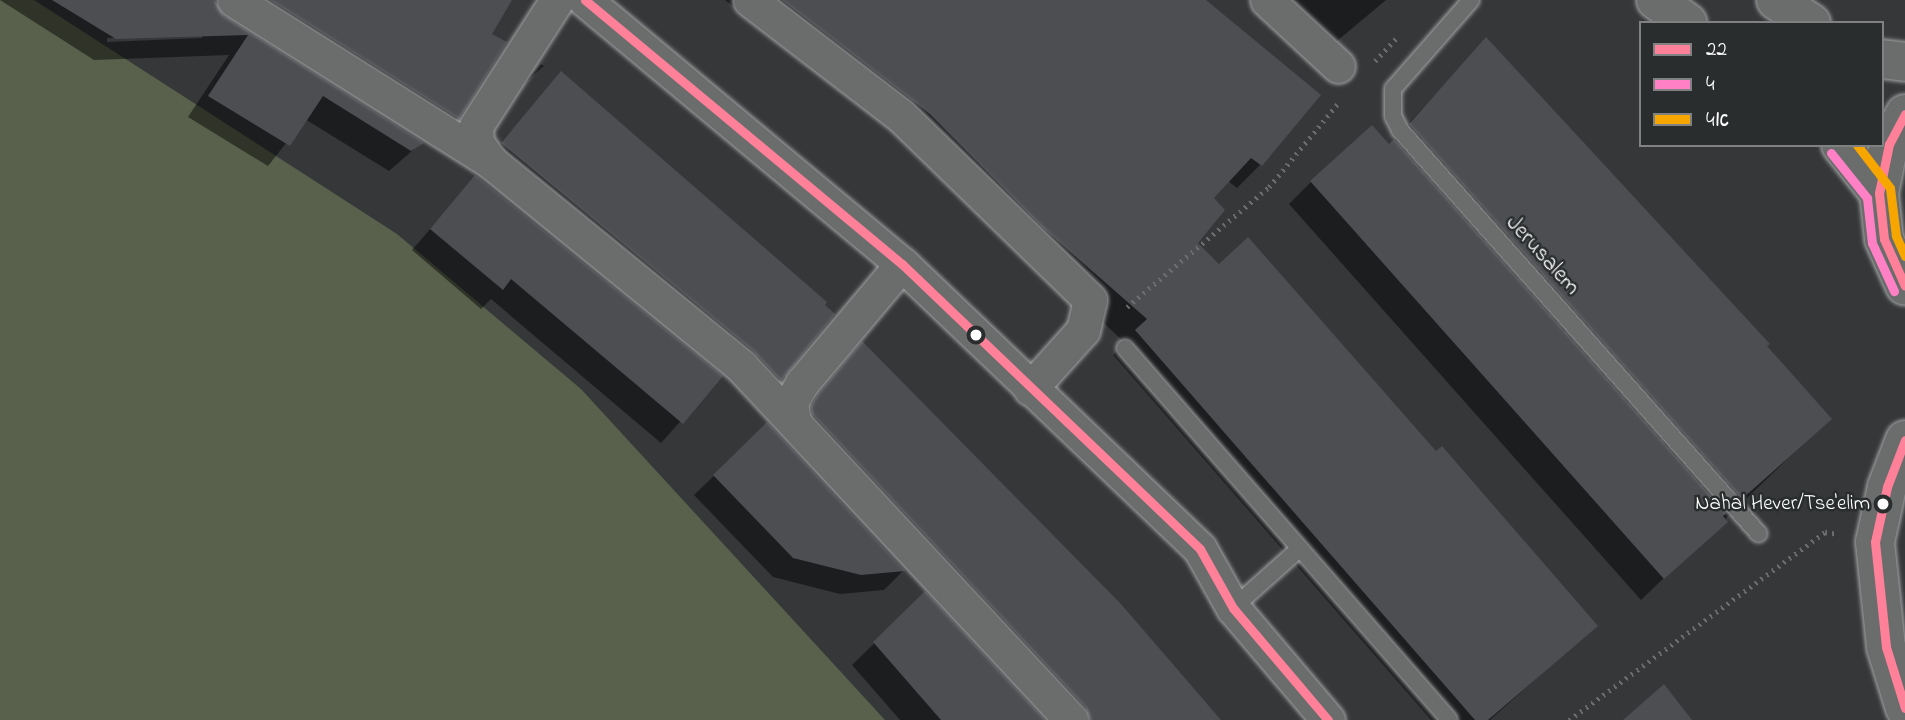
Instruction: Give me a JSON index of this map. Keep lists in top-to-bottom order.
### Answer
{
  "streets": {
    "lane": ["Jerusalem"]
  },
  "places": ["Nahal Hever/Tse'elim"],
  "lines": ["transit line 22", "transit line 4א", "transit line 4"],
  "legend": ["22", "4", "4א"]
}
